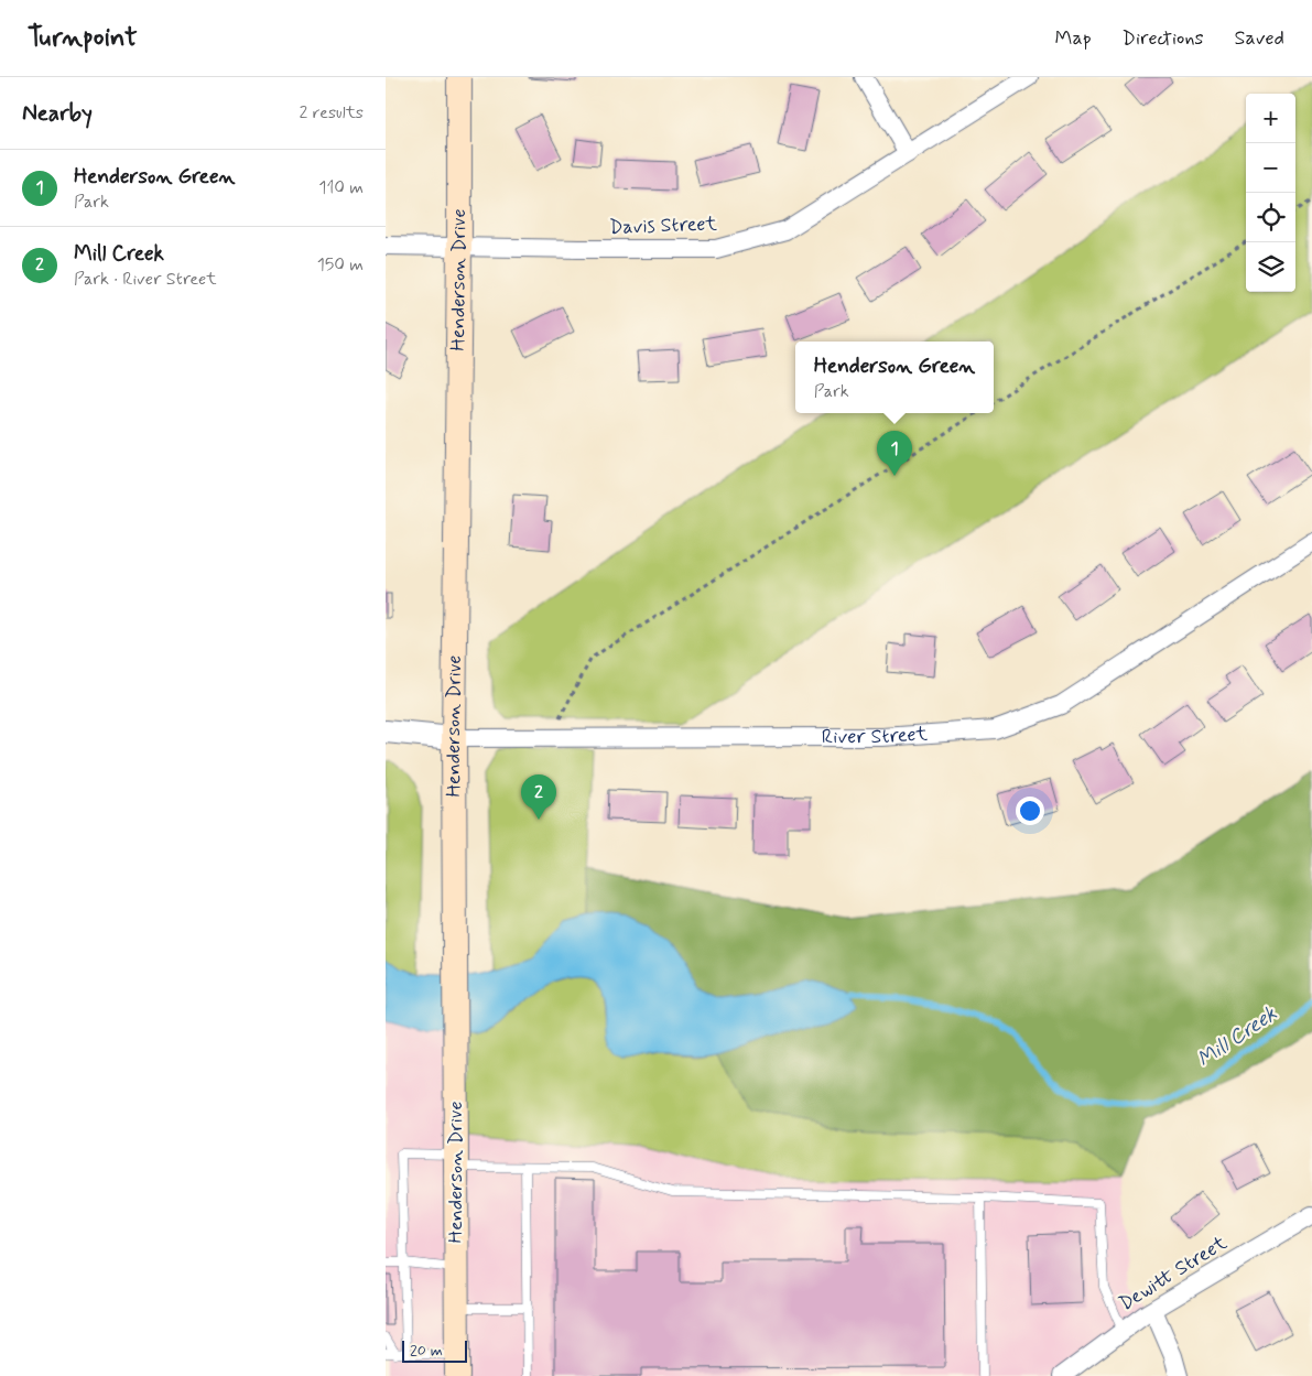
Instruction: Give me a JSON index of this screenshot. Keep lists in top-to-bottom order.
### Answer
{
  "streets": {
    "main road": ["Henderson Drive"],
    "street": ["Davis Street", "River Street", "Dewitt Street"]
  },
  "crossings": [
    ["Davis Street", "Henderson Drive"],
    ["Henderson Drive", "River Street"]
  ],
  "water": ["Mill Creek"],
  "scale_bar": "20 m",
  "page": {
    "header": "Turnpoint",
    "nav": ["Map", "Directions", "Saved"],
    "heading": ["Nearby", "2 results"],
    "map_buttons": ["+", "−"],
    "list": [
      {
        "mark": "1",
        "name": "Henderson Green",
        "note": "Park",
        "value": "110 m"
      },
      {
        "mark": "2",
        "name": "Mill Creek",
        "note": "Park · River Street",
        "value": "150 m"
      }
    ],
    "popup": ["Henderson Green", "Park"],
    "pins": ["1", "2"],
    "scale": "20 m"
  }
}
